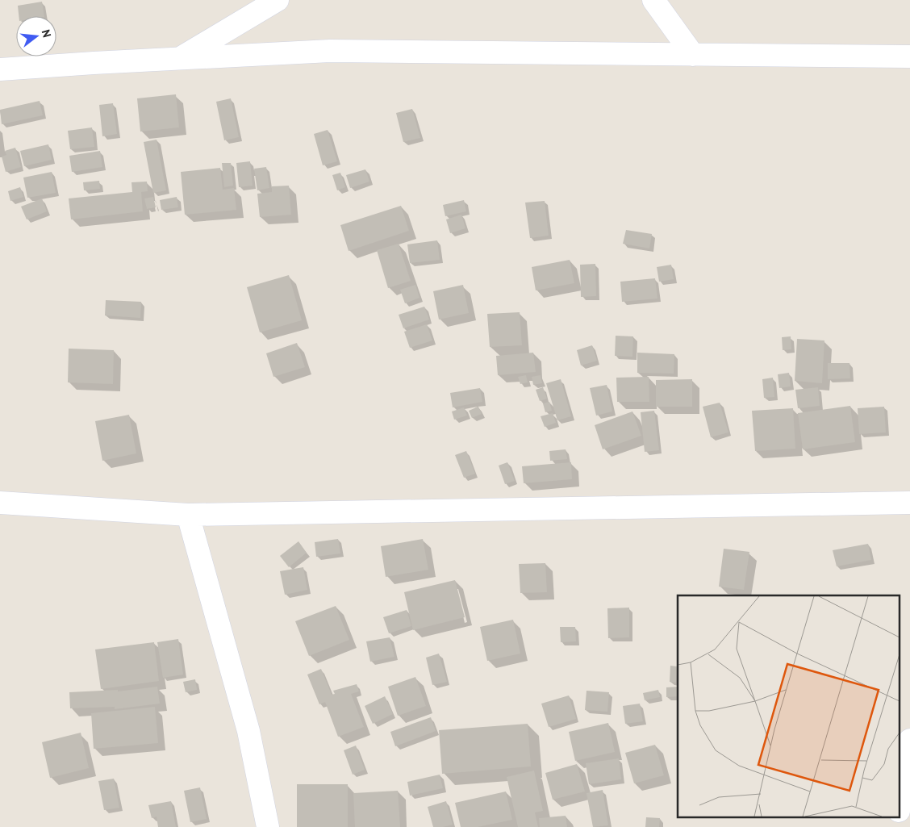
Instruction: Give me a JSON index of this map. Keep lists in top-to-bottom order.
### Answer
{
  "north": "right"
}
